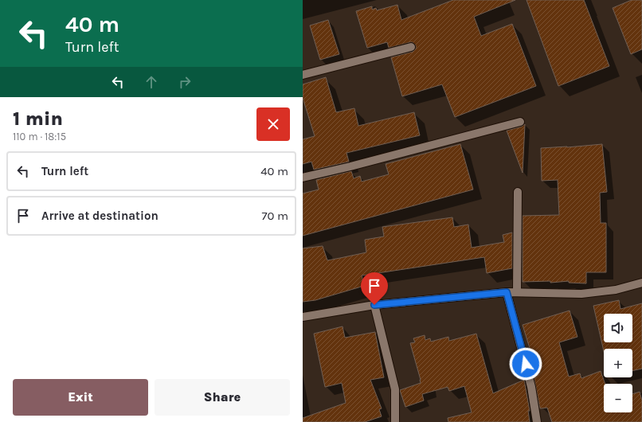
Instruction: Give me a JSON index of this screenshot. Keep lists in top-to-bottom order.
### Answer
{
  "page": {
    "turn": ["40 m", "Turn left"],
    "heading": ["1 min", "110 m · 18:15"],
    "list": [
      {
        "name": "Turn left",
        "value": "40 m"
      },
      {
        "name": "Arrive at destination",
        "value": "70 m"
      }
    ],
    "map_buttons": ["+", "−"],
    "buttons": ["Exit", "Share"]
  }
}
